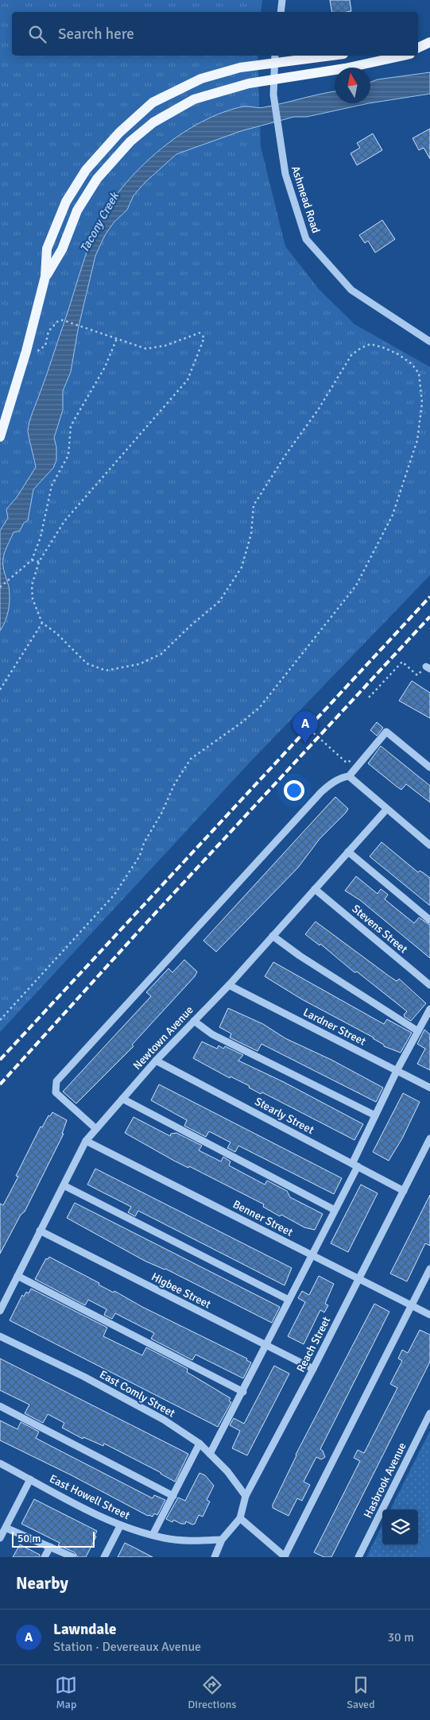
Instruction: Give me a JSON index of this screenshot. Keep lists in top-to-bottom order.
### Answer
{
  "streets": {
    "street": [
      "Ashmead Road",
      "Stevens Street",
      "Lardner Street",
      "Newtown Avenue",
      "Stearly Street",
      "Benner Street",
      "Higbee Street",
      "Reach Street",
      "East Comly Street",
      "Hasbrook Avenue",
      "East Howell Street"
    ]
  },
  "crossings": [
    ["Stevens Street", "Newtown Avenue"],
    ["Lardner Street", "Newtown Avenue"],
    ["Newtown Avenue", "Stearly Street"],
    ["Newtown Avenue", "Benner Street"],
    ["Newtown Avenue", "Higbee Street"],
    ["Stearly Street", "Reach Street"],
    ["Benner Street", "Reach Street"],
    ["Higbee Street", "Reach Street"],
    ["Reach Street", "East Comly Street"],
    ["Reach Street", "East Howell Street"]
  ],
  "water": ["Tacony Creek"],
  "scale_bar": "50 m",
  "north": "top",
  "page": {
    "search": "Search here",
    "pins": "A",
    "scale": "50 m",
    "heading": "Nearby",
    "list": [
      {
        "mark": "A",
        "name": "Lawndale",
        "note": "Station · Devereaux Avenue",
        "value": "30 m"
      }
    ],
    "nav": ["Map", "Directions", "Saved"]
  }
}
